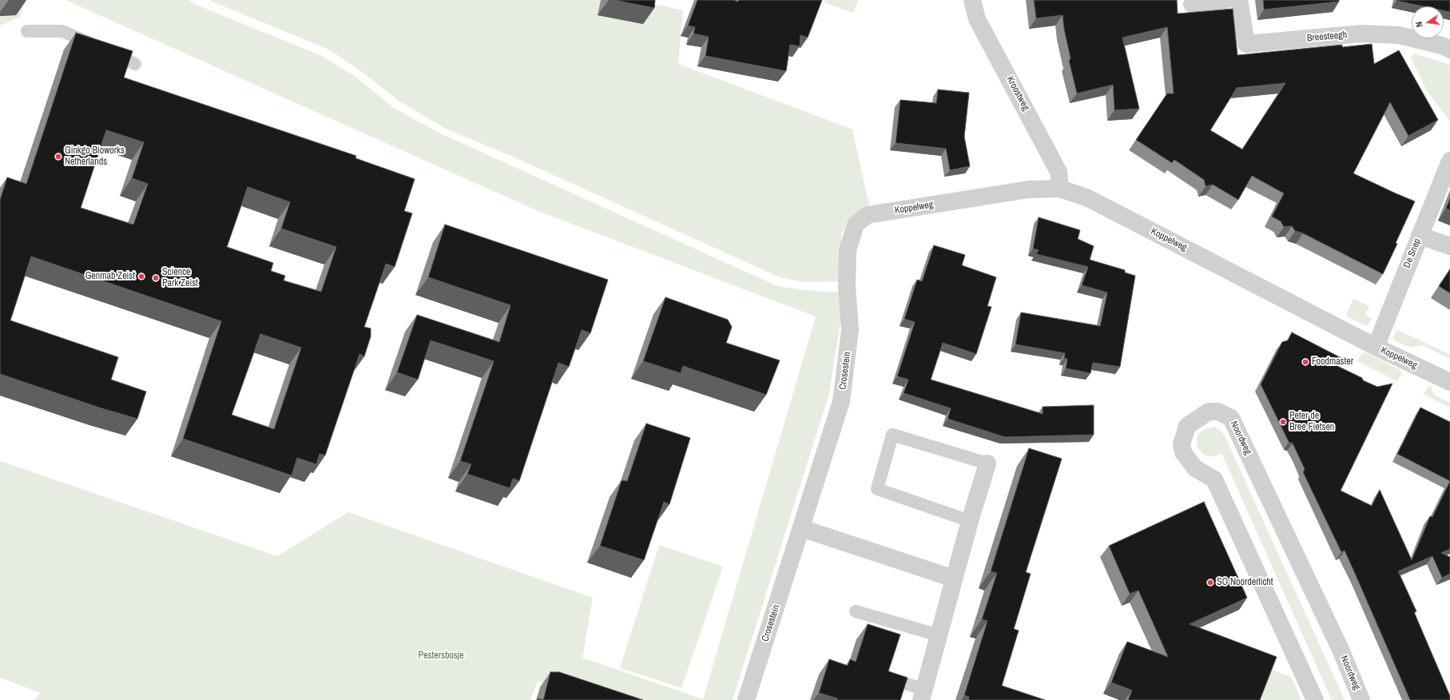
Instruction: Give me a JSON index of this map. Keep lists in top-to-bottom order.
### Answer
{
  "streets": {
    "street": [
      "Breesteegh",
      "Kroostweg",
      "Koppelweg",
      "De Snep",
      "Crosestein",
      "Noordweg"
    ]
  },
  "crossings": [
    ["Kroostweg", "Koppelweg"],
    ["Koppelweg", "De Snep"],
    ["Koppelweg", "Crosestein"]
  ],
  "parks": ["Pestersbosje"],
  "places": [
    "Ginkgo Bioworks Netherlands",
    "Genmab Zeist",
    "Science Park Zeist",
    "Foodmaster",
    "Peter de Bree Fietsen",
    "SO Noorderlicht"
  ],
  "north": "left"
}
